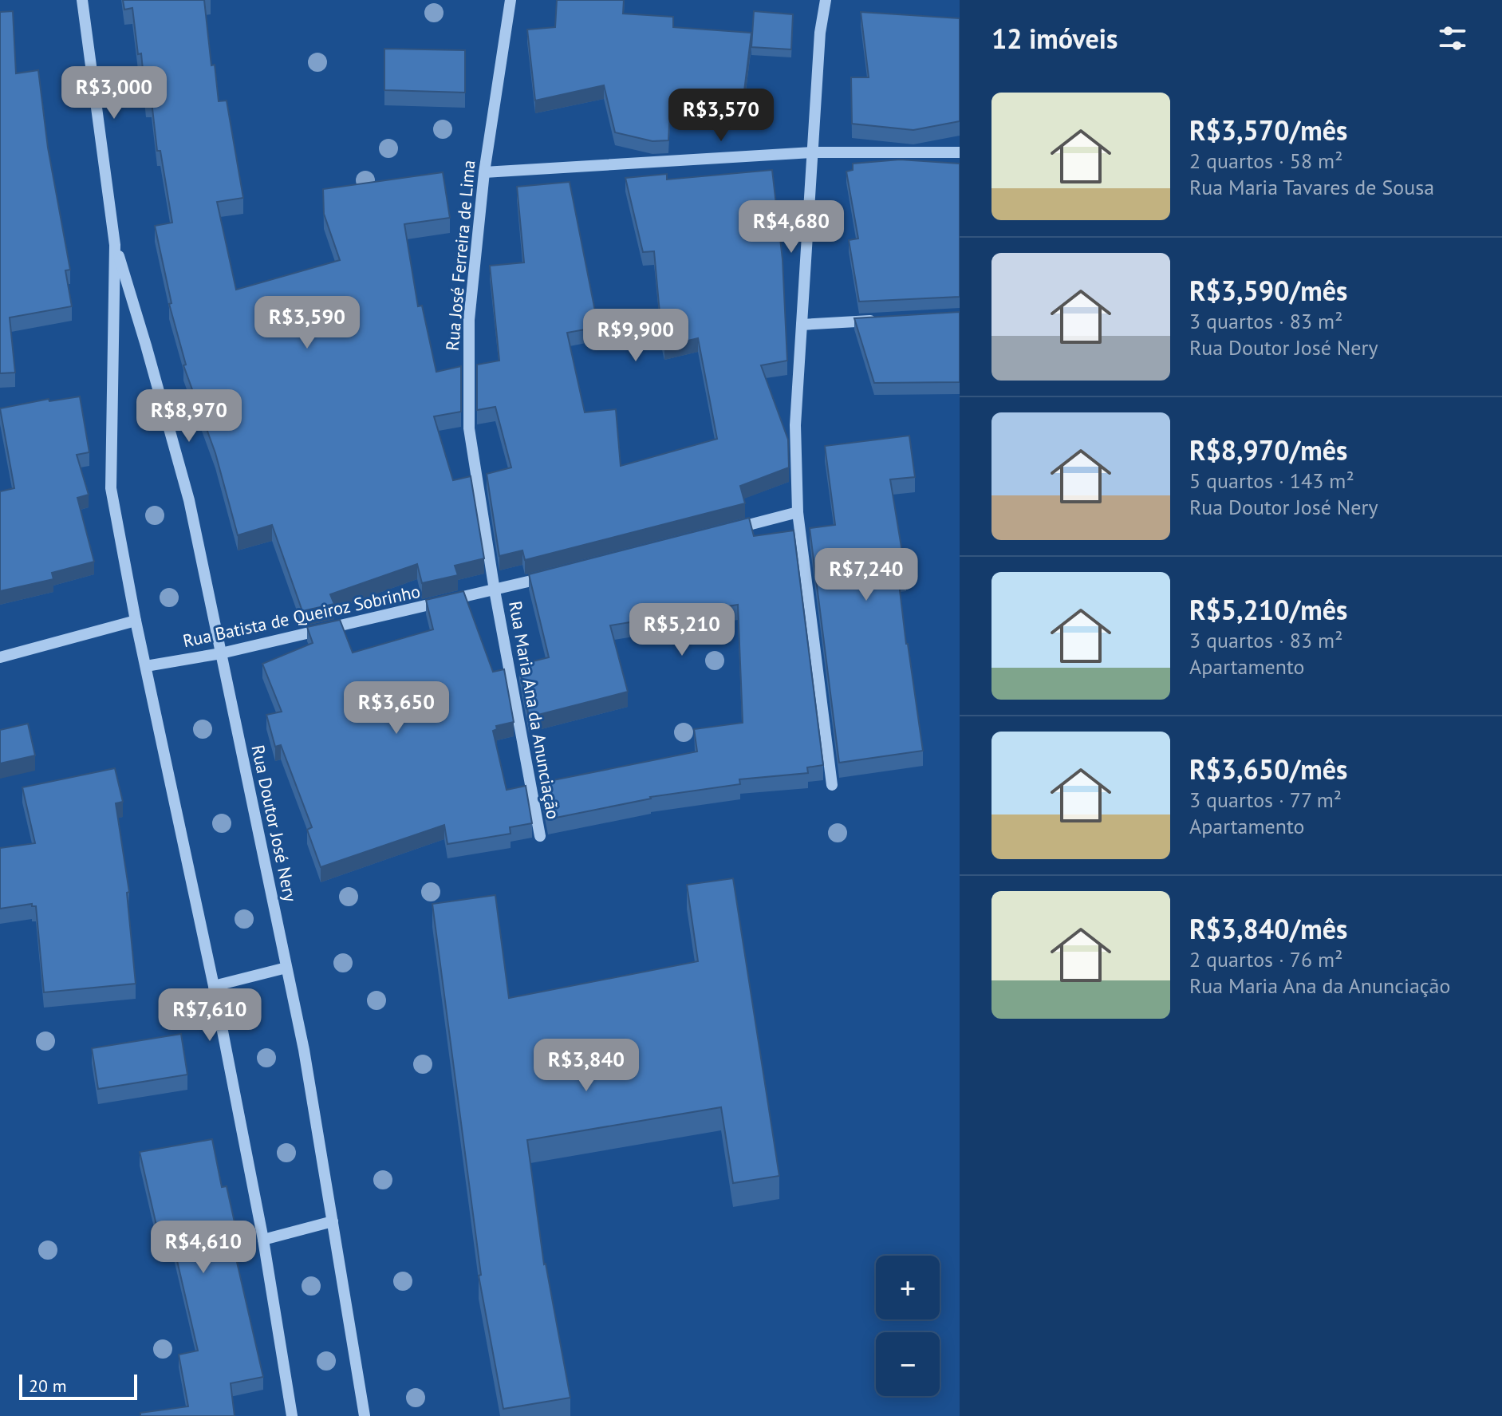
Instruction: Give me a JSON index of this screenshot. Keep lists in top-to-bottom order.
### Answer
{
  "streets": {
    "street": [
      "Rua José Ferreira de Lima",
      "Rua Batista de Queiroz Sobrinho",
      "Rua Maria Ana da Anunciação",
      "Rua Doutor José Nery"
    ]
  },
  "crossings": [
    ["Rua José Ferreira de Lima", "Rua Batista de Queiroz Sobrinho"],
    ["Rua José Ferreira de Lima", "Rua Maria Ana da Anunciação"],
    ["Rua Batista de Queiroz Sobrinho", "Rua Maria Ana da Anunciação"],
    ["Rua Batista de Queiroz Sobrinho", "Rua Doutor José Nery"]
  ],
  "scale_bar": "20 m",
  "page": {
    "heading": "12 imóveis",
    "price": [
      "R$3,000",
      "R$3,570",
      "R$4,680",
      "R$3,590",
      "R$9,900",
      "R$8,970",
      "R$7,240",
      "R$5,210",
      "R$3,650",
      "R$7,610",
      "R$3,840",
      "R$4,610"
    ],
    "list": [
      {
        "name": "R$3,570/mês",
        "note": "2 quartos · 58 m² · Rua Maria Tavares de Sousa"
      },
      {
        "name": "R$3,590/mês",
        "note": "3 quartos · 83 m² · Rua Doutor José Nery"
      },
      {
        "name": "R$8,970/mês",
        "note": "5 quartos · 143 m² · Rua Doutor José Nery"
      },
      {
        "name": "R$5,210/mês",
        "note": "3 quartos · 83 m² · Apartamento"
      },
      {
        "name": "R$3,650/mês",
        "note": "3 quartos · 77 m² · Apartamento"
      },
      {
        "name": "R$3,840/mês",
        "note": "2 quartos · 76 m² · Rua Maria Ana da Anunciação"
      }
    ],
    "map_buttons": ["+", "−"],
    "scale": "20 m"
  }
}
